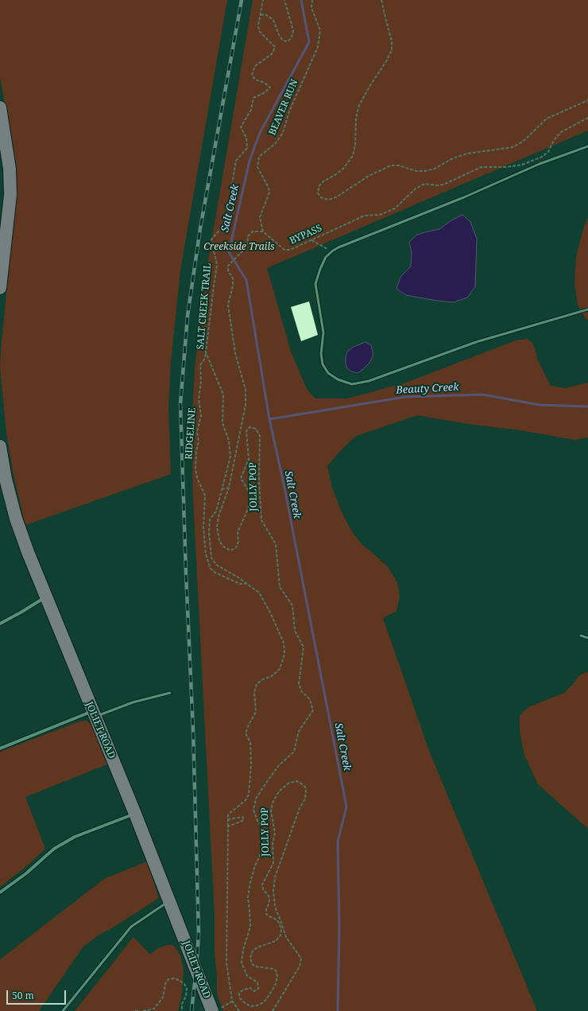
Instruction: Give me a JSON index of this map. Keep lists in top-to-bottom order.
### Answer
{
  "streets": {
    "main road": ["JOLIET ROAD"],
    "path": [
      "BEAVER RUN",
      "BYPASS",
      "SALT CREEK TRAIL",
      "RIDGELINE",
      "JOLLY POP"
    ]
  },
  "crossings": [
    ["BEAVER RUN", "BYPASS"],
    ["SALT CREEK TRAIL", "RIDGELINE"]
  ],
  "water": ["Salt Creek", "Beauty Creek"],
  "parks": ["Creekside Trails"],
  "scale_bar": "50 m"
}
